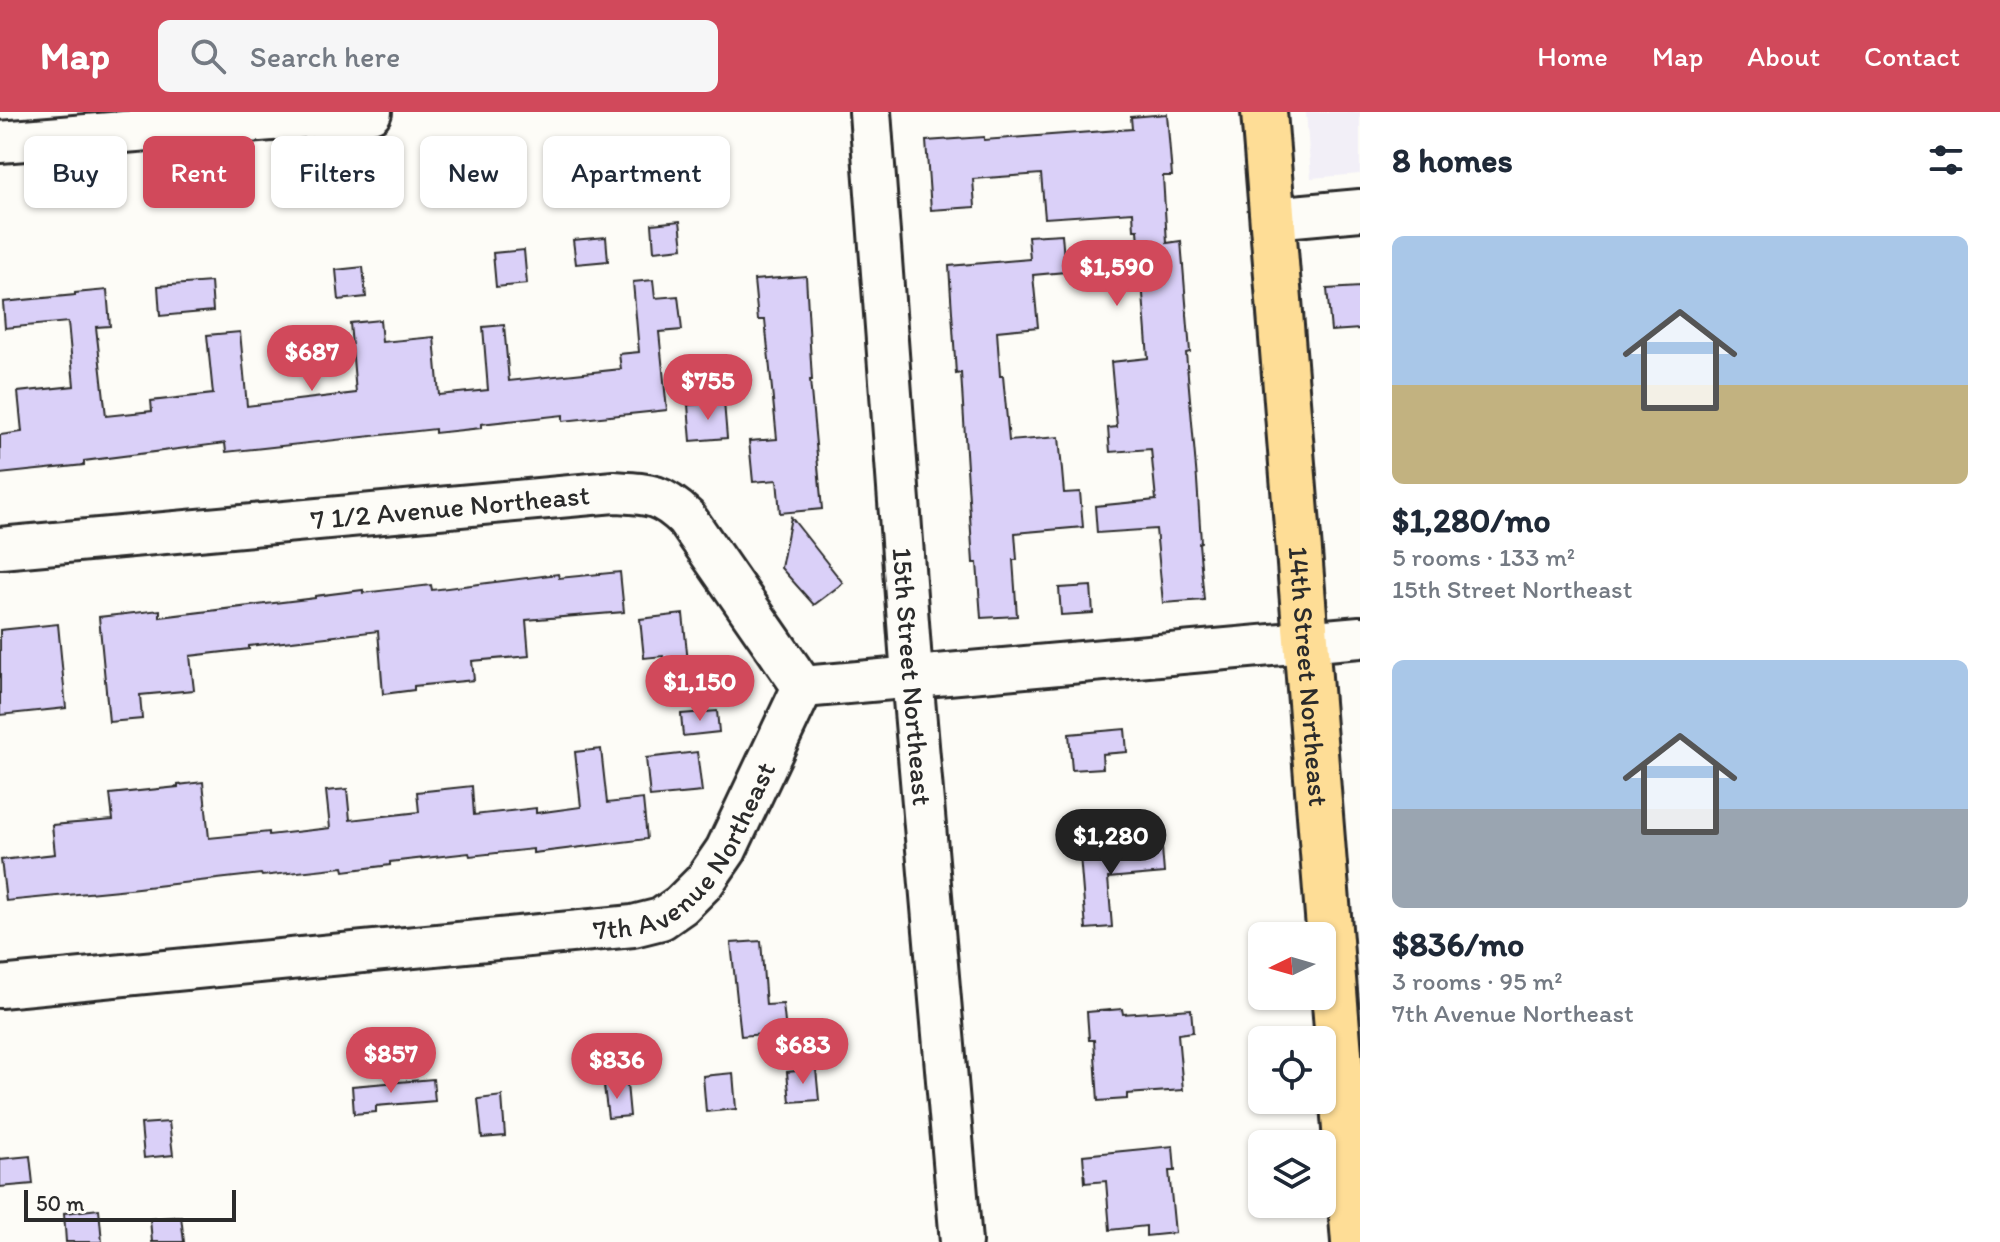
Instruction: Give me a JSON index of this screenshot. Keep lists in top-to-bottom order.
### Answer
{
  "streets": {
    "main road": ["14th Street Northeast"],
    "street": ["7 1/2 Avenue Northeast", "15th Street Northeast", "7th Avenue Northeast"]
  },
  "crossings": [
    ["7 1/2 Avenue Northeast", "7th Avenue Northeast"]
  ],
  "scale_bar": "50 m",
  "north": "left",
  "page": {
    "header": "Map",
    "search": "Search here",
    "nav": [
      "Home",
      "Map",
      "About",
      "Contact"
    ],
    "heading": "8 homes",
    "chip": [
      "Buy",
      "Rent",
      "Filters",
      "New",
      "Apartment"
    ],
    "list": [
      {
        "name": "$1,280/mo",
        "note": "5 rooms · 133 m² · 15th Street Northeast"
      },
      {
        "name": "$836/mo",
        "note": "3 rooms · 95 m² · 7th Avenue Northeast"
      }
    ],
    "price": [
      "$1,590",
      "$687",
      "$755",
      "$1,150",
      "$1,280",
      "$683",
      "$857",
      "$836"
    ],
    "scale": "50 m"
  }
}
